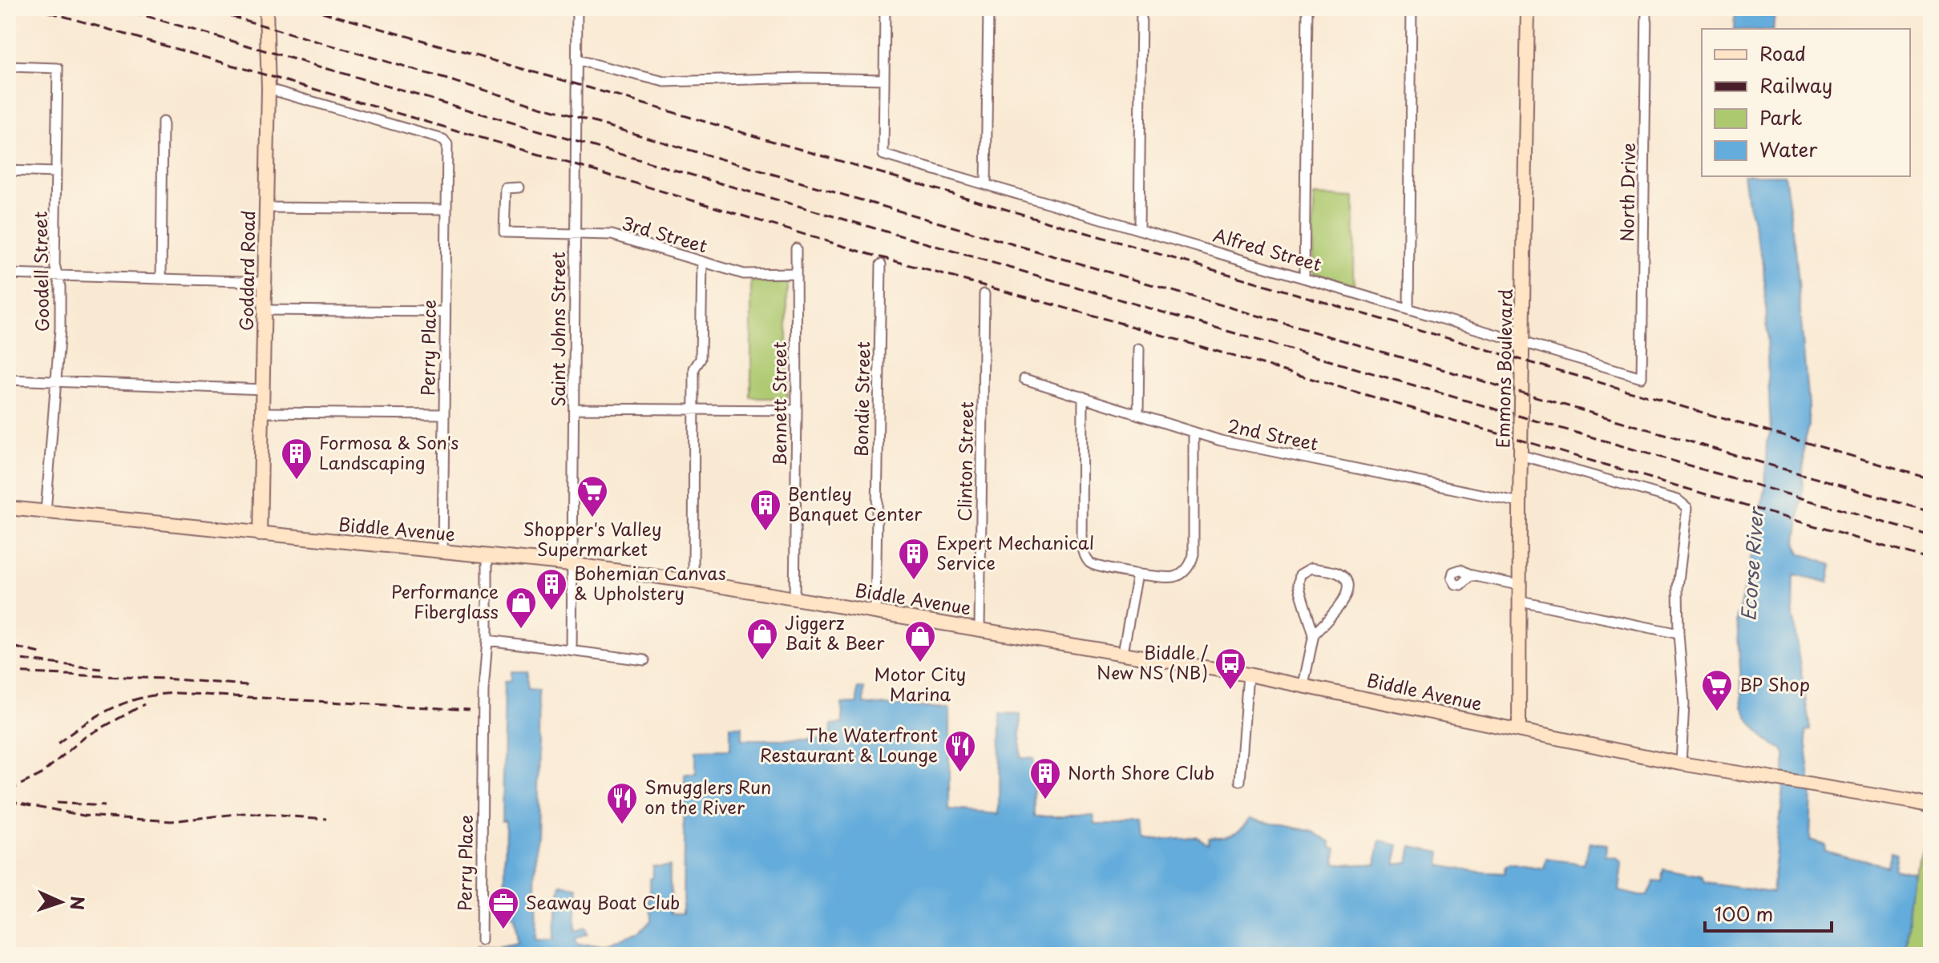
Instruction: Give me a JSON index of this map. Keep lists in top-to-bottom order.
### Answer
{
  "streets": {
    "main road": ["Goddard Road", "Emmons Boulevard", "Biddle Avenue"],
    "street": [
      "North Drive",
      "3rd Street",
      "Alfred Street",
      "Goodell Street",
      "Saint Johns Street",
      "Perry Place",
      "Bondie Street",
      "Bennett Street",
      "2nd Street",
      "Clinton Street"
    ]
  },
  "crossings": [
    ["North Drive", "Alfred Street"],
    ["3rd Street", "Saint Johns Street"],
    ["3rd Street", "Bennett Street"],
    ["Alfred Street", "Emmons Boulevard"],
    ["Goddard Road", "Perry Place"],
    ["Goddard Road", "Biddle Avenue"],
    ["Goodell Street", "Biddle Avenue"],
    ["Saint Johns Street", "Biddle Avenue"],
    ["Perry Place", "Biddle Avenue"],
    ["Emmons Boulevard", "2nd Street"],
    ["Emmons Boulevard", "Biddle Avenue"],
    ["Bondie Street", "Biddle Avenue"],
    ["Bennett Street", "Biddle Avenue"],
    ["Clinton Street", "Biddle Avenue"]
  ],
  "water": ["Ecorse River"],
  "places": {
    "building": [
      "Formosa & Son's Landscaping",
      "Bentley Banquet Center",
      "Expert Mechanical Service",
      "Bohemian Canvas & Upholstery",
      "North Shore Club"
    ],
    "supermarket": ["Shopper's Valley Supermarket", "BP Shop"],
    "shop": ["Performance Fiberglass", "Jiggerz Bait & Beer", "Motor City Marina"],
    "bus stop": ["Biddle / New NS (NB)"],
    "restaurant": ["The Waterfront Restaurant & Lounge", "Smugglers Run on the River"],
    "office": ["Seaway Boat Club"]
  },
  "legend": [
    "Road",
    "Railway",
    "Park",
    "Water"
  ],
  "scale_bar": "100 m",
  "north": "right"
}
